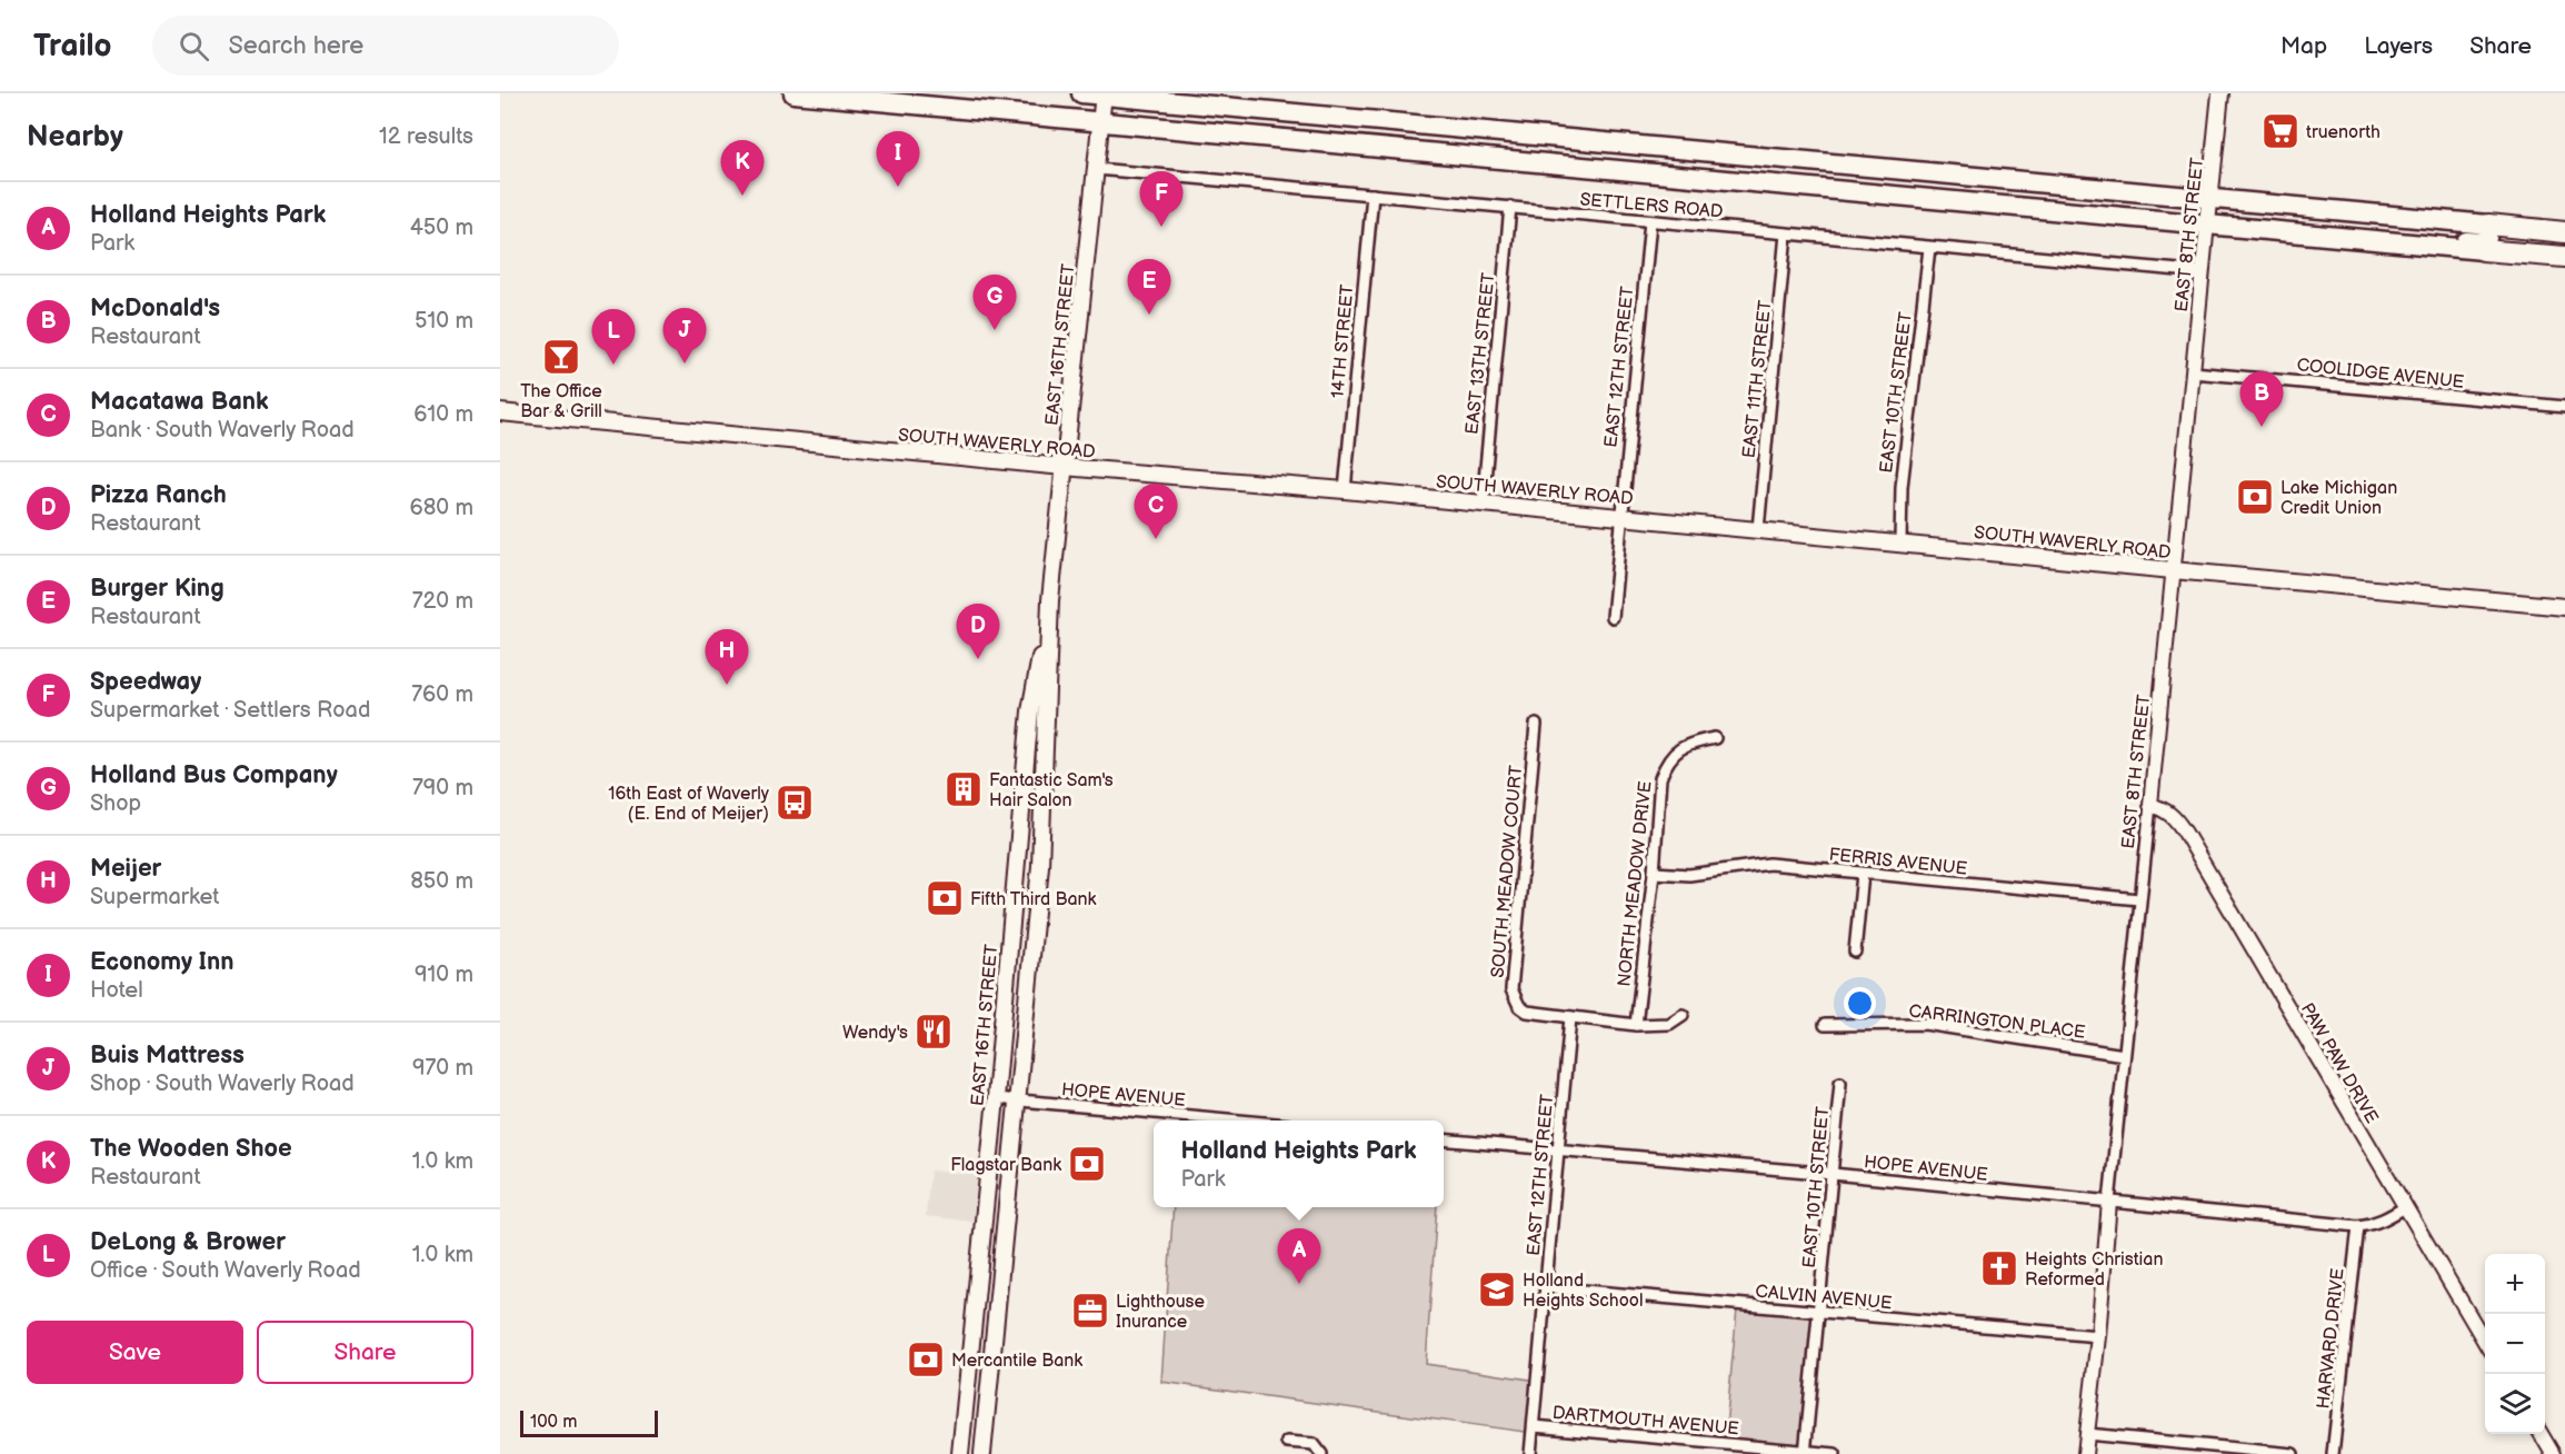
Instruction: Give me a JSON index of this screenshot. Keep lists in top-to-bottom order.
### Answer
{
  "streets": {
    "main road": ["EAST 8TH STREET", "EAST 16TH STREET", "SOUTH WAVERLY ROAD"],
    "street": [
      "SETTLERS ROAD",
      "14TH STREET",
      "EAST 13TH STREET",
      "EAST 12TH STREET",
      "COOLIDGE AVENUE",
      "EAST 11TH STREET",
      "EAST 10TH STREET",
      "FERRIS AVENUE",
      "SOUTH MEADOW COURT",
      "NORTH MEADOW DRIVE",
      "CARRINGTON PLACE",
      "PAW PAW DRIVE",
      "HOPE AVENUE",
      "CALVIN AVENUE",
      "HARVARD DRIVE",
      "DARTMOUTH AVENUE"
    ]
  },
  "crossings": [
    ["SETTLERS ROAD", "EAST 8TH STREET"],
    ["SETTLERS ROAD", "14TH STREET"],
    ["SETTLERS ROAD", "EAST 16TH STREET"],
    ["SETTLERS ROAD", "EAST 13TH STREET"],
    ["SETTLERS ROAD", "EAST 12TH STREET"],
    ["SETTLERS ROAD", "EAST 11TH STREET"],
    ["SETTLERS ROAD", "EAST 10TH STREET"],
    ["EAST 8TH STREET", "COOLIDGE AVENUE"],
    ["EAST 8TH STREET", "SOUTH WAVERLY ROAD"],
    ["EAST 8TH STREET", "FERRIS AVENUE"],
    ["EAST 8TH STREET", "CARRINGTON PLACE"],
    ["EAST 8TH STREET", "PAW PAW DRIVE"],
    ["EAST 8TH STREET", "HOPE AVENUE"],
    ["EAST 8TH STREET", "CALVIN AVENUE"],
    ["14TH STREET", "SOUTH WAVERLY ROAD"],
    ["EAST 16TH STREET", "SOUTH WAVERLY ROAD"],
    ["EAST 16TH STREET", "HOPE AVENUE"],
    ["EAST 13TH STREET", "SOUTH WAVERLY ROAD"],
    ["EAST 12TH STREET", "SOUTH WAVERLY ROAD"],
    ["EAST 12TH STREET", "SOUTH MEADOW COURT"],
    ["EAST 12TH STREET", "HOPE AVENUE"],
    ["EAST 12TH STREET", "CALVIN AVENUE"],
    ["EAST 12TH STREET", "DARTMOUTH AVENUE"],
    ["EAST 11TH STREET", "SOUTH WAVERLY ROAD"],
    ["EAST 10TH STREET", "SOUTH WAVERLY ROAD"],
    ["EAST 10TH STREET", "HOPE AVENUE"],
    ["EAST 10TH STREET", "CALVIN AVENUE"],
    ["EAST 10TH STREET", "DARTMOUTH AVENUE"],
    ["FERRIS AVENUE", "NORTH MEADOW DRIVE"],
    ["SOUTH MEADOW COURT", "NORTH MEADOW DRIVE"],
    ["PAW PAW DRIVE", "HOPE AVENUE"],
    ["HOPE AVENUE", "HARVARD DRIVE"]
  ],
  "places": {
    "supermarket": ["truenorth"],
    "bar": ["The Office Bar & Grill"],
    "bank": [
      "Lake Michigan Credit Union",
      "Fifth Third Bank",
      "Flagstar Bank",
      "Mercantile Bank"
    ],
    "building": ["Fantastic Sam's Hair Salon"],
    "bus stop": ["16th East of Waverly (E. End of Meijer)"],
    "restaurant": ["Wendy's"],
    "church": ["Heights Christian Reformed"],
    "school or university": ["Holland Heights School"],
    "office": ["Lighthouse Inurance"]
  },
  "scale_bar": "100 m",
  "page": {
    "header": "Trailo",
    "search": "Search here",
    "nav": ["Map", "Layers", "Share"],
    "heading": ["Nearby", "12 results"],
    "pins": [
      "I",
      "K",
      "F",
      "E",
      "G",
      "J",
      "L",
      "B",
      "C",
      "D",
      "H",
      "A"
    ],
    "list": [
      {
        "mark": "A",
        "name": "Holland Heights Park",
        "note": "Park",
        "value": "450 m"
      },
      {
        "mark": "B",
        "name": "McDonald's",
        "note": "Restaurant",
        "value": "510 m"
      },
      {
        "mark": "C",
        "name": "Macatawa Bank",
        "note": "Bank · South Waverly Road",
        "value": "610 m"
      },
      {
        "mark": "D",
        "name": "Pizza Ranch",
        "note": "Restaurant",
        "value": "680 m"
      },
      {
        "mark": "E",
        "name": "Burger King",
        "note": "Restaurant",
        "value": "720 m"
      },
      {
        "mark": "F",
        "name": "Speedway",
        "note": "Supermarket · Settlers Road",
        "value": "760 m"
      },
      {
        "mark": "G",
        "name": "Holland Bus Company",
        "note": "Shop",
        "value": "790 m"
      },
      {
        "mark": "H",
        "name": "Meijer",
        "note": "Supermarket",
        "value": "850 m"
      },
      {
        "mark": "I",
        "name": "Economy Inn",
        "note": "Hotel",
        "value": "910 m"
      },
      {
        "mark": "J",
        "name": "Buis Mattress",
        "note": "Shop · South Waverly Road",
        "value": "970 m"
      },
      {
        "mark": "K",
        "name": "The Wooden Shoe",
        "note": "Restaurant",
        "value": "1.0 km"
      },
      {
        "mark": "L",
        "name": "DeLong & Brower",
        "note": "Office · South Waverly Road",
        "value": "1.0 km"
      }
    ],
    "popup": ["Holland Heights Park", "Park"],
    "map_buttons": ["+", "−"],
    "buttons": ["Save", "Share"],
    "scale": "100 m"
  }
}
